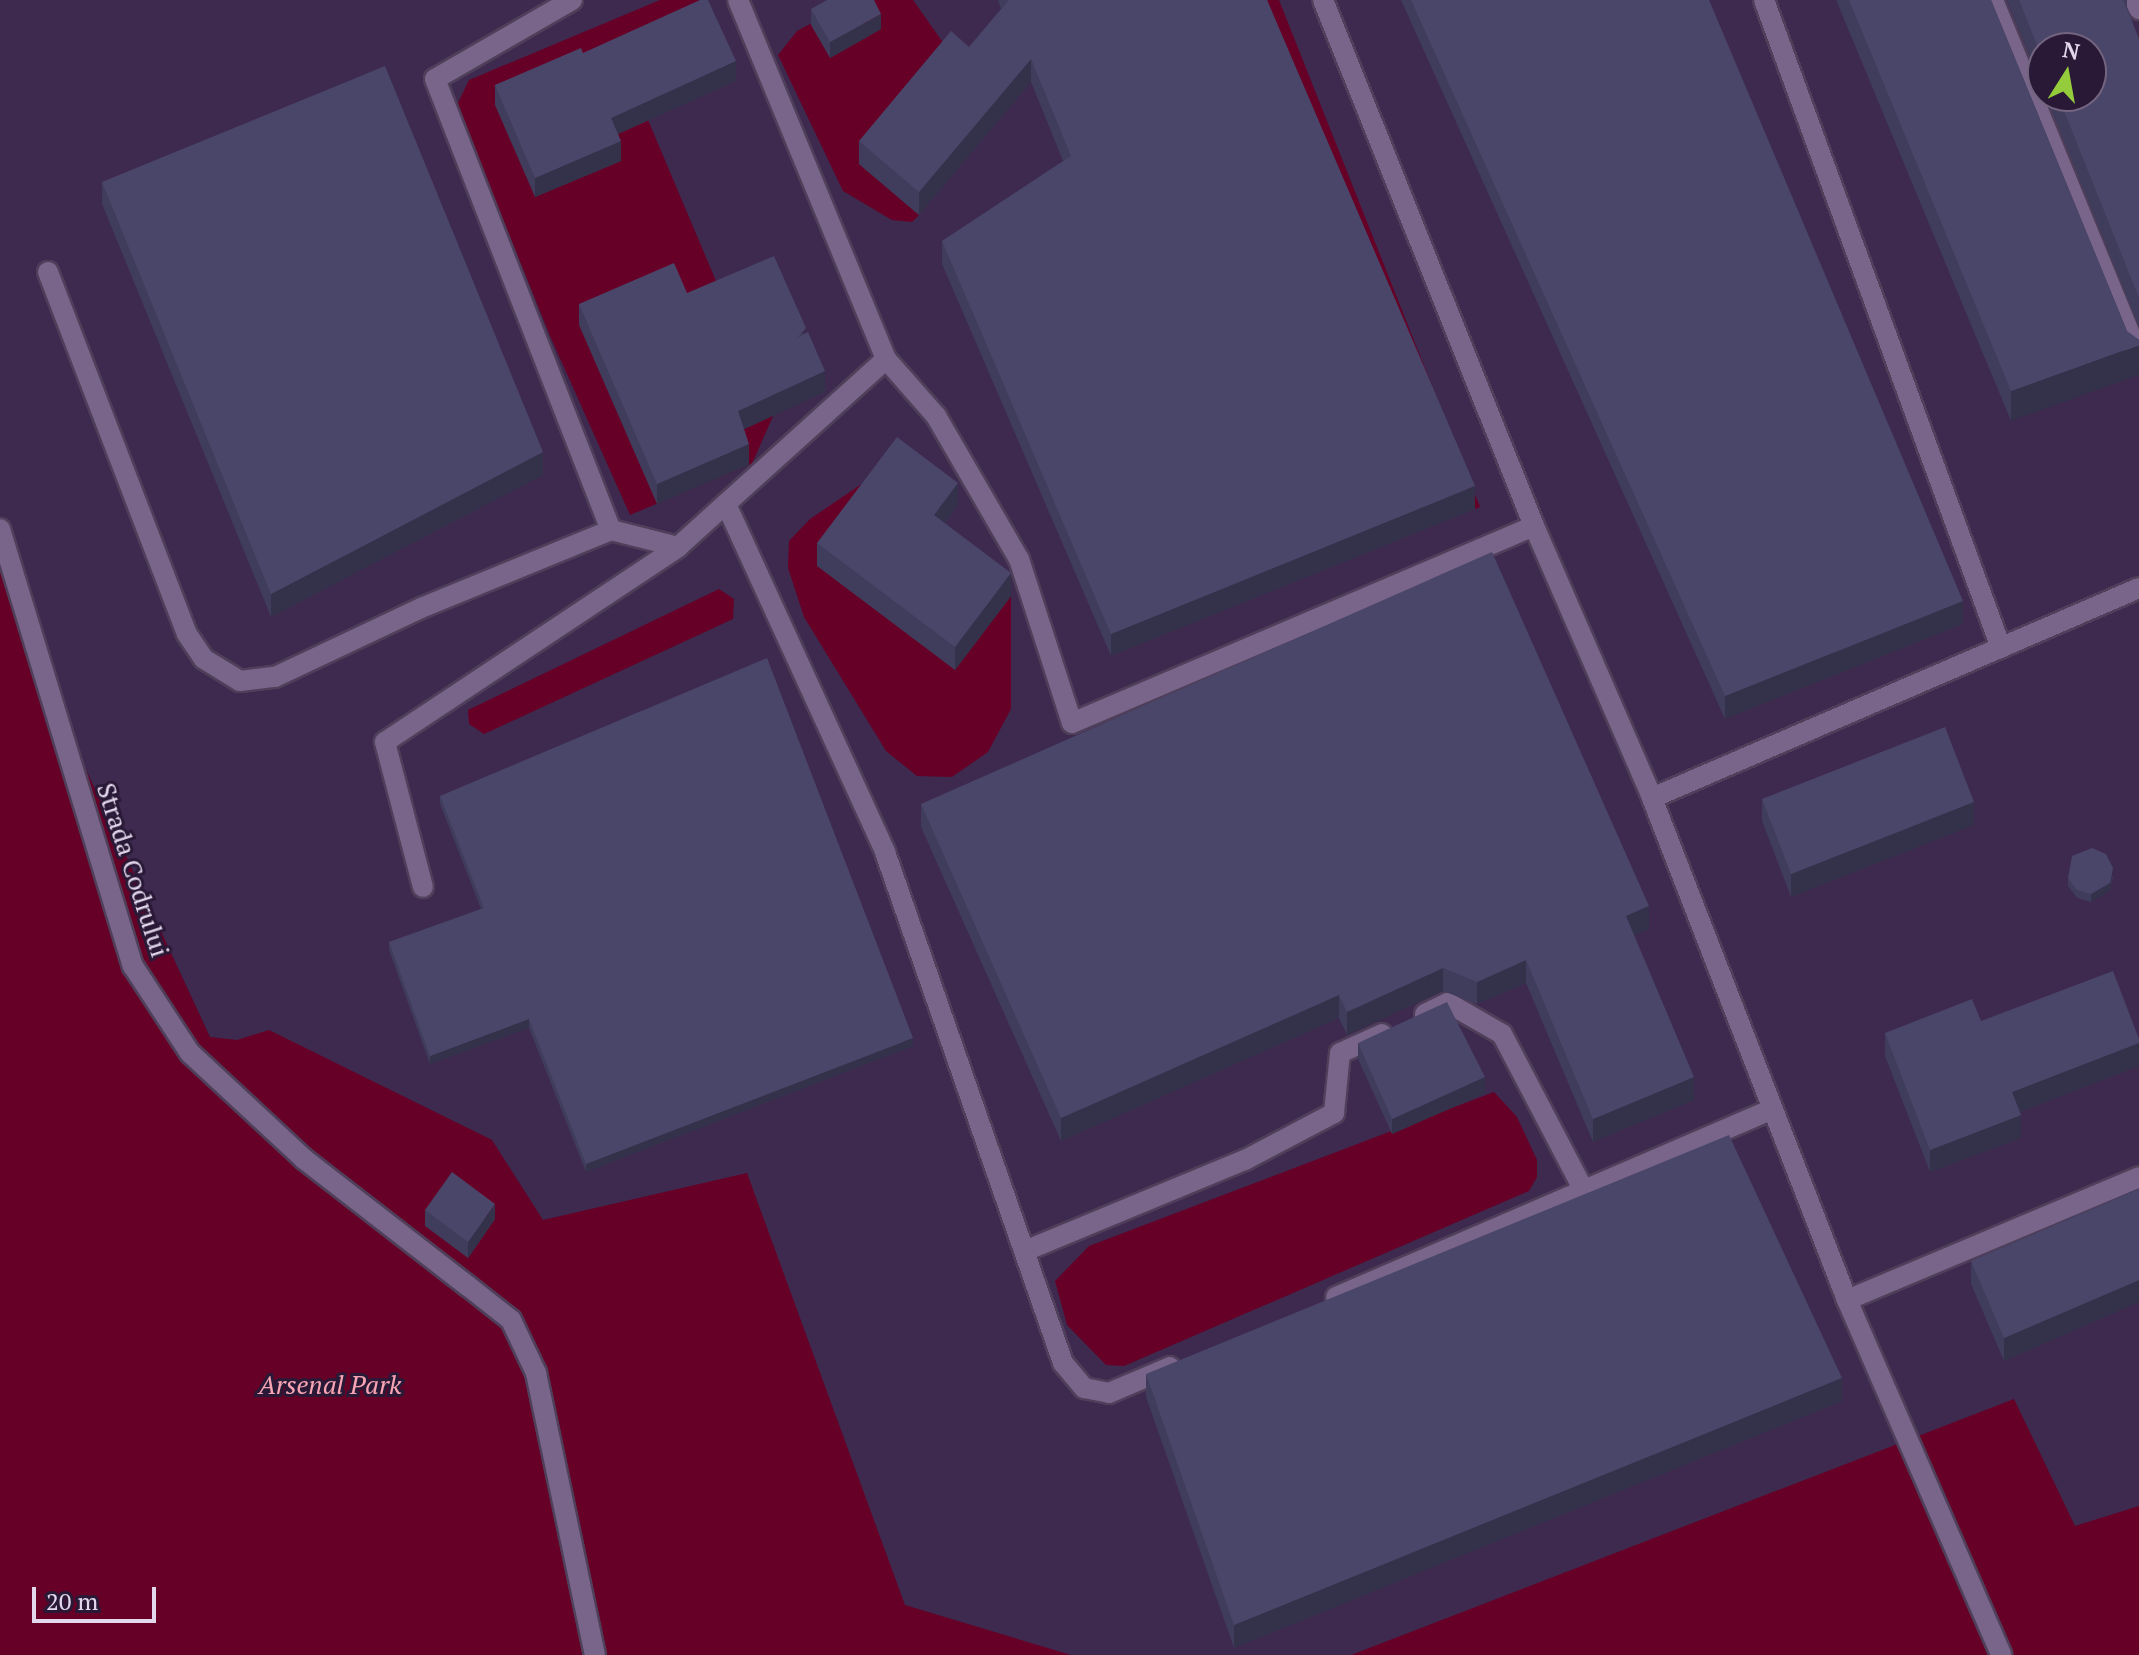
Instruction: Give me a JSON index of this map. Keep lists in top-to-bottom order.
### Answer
{
  "streets": {
    "street": ["Strada Codrului"]
  },
  "parks": ["Arsenal Park"],
  "scale_bar": "20 m",
  "north": "top"
}
